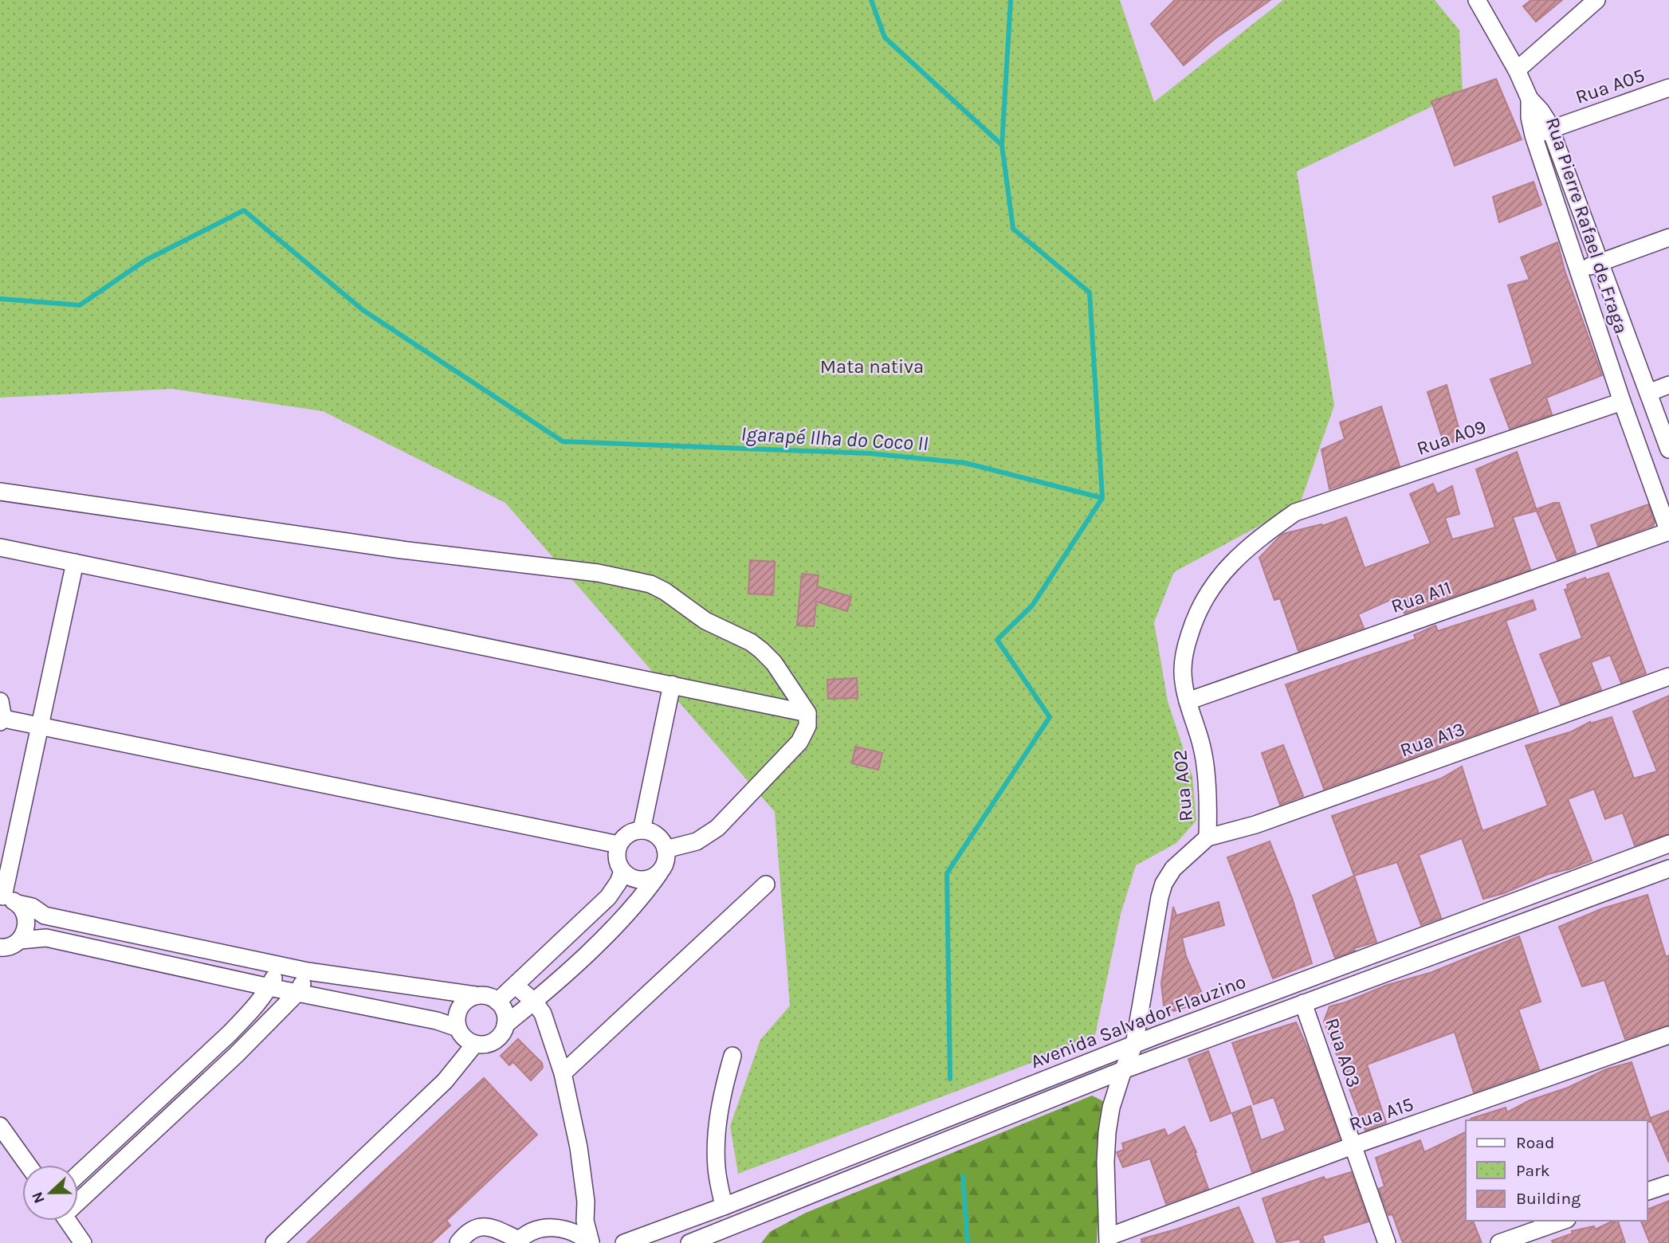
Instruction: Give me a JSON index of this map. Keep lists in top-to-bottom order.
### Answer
{
  "streets": {
    "street": [
      "Rua A05",
      "Rua Pierre Rafael de Fraga",
      "Rua A09",
      "Rua A11",
      "Rua A13",
      "Rua A02",
      "Avenida Salvador Flauzino",
      "Rua A03",
      "Rua A15"
    ]
  },
  "crossings": [
    ["Rua A05", "Rua Pierre Rafael de Fraga"],
    ["Rua Pierre Rafael de Fraga", "Rua A09"],
    ["Rua Pierre Rafael de Fraga", "Rua A11"],
    ["Rua A09", "Rua A02"],
    ["Rua A11", "Rua A02"],
    ["Rua A13", "Rua A02"],
    ["Rua A02", "Avenida Salvador Flauzino"],
    ["Rua A02", "Rua A15"],
    ["Avenida Salvador Flauzino", "Rua A03"],
    ["Rua A03", "Rua A15"]
  ],
  "water": ["Igarapé Ilha do Coco II"],
  "parks": ["Mata nativa"],
  "legend": ["Road", "Park", "Building"],
  "north": "left"
}
